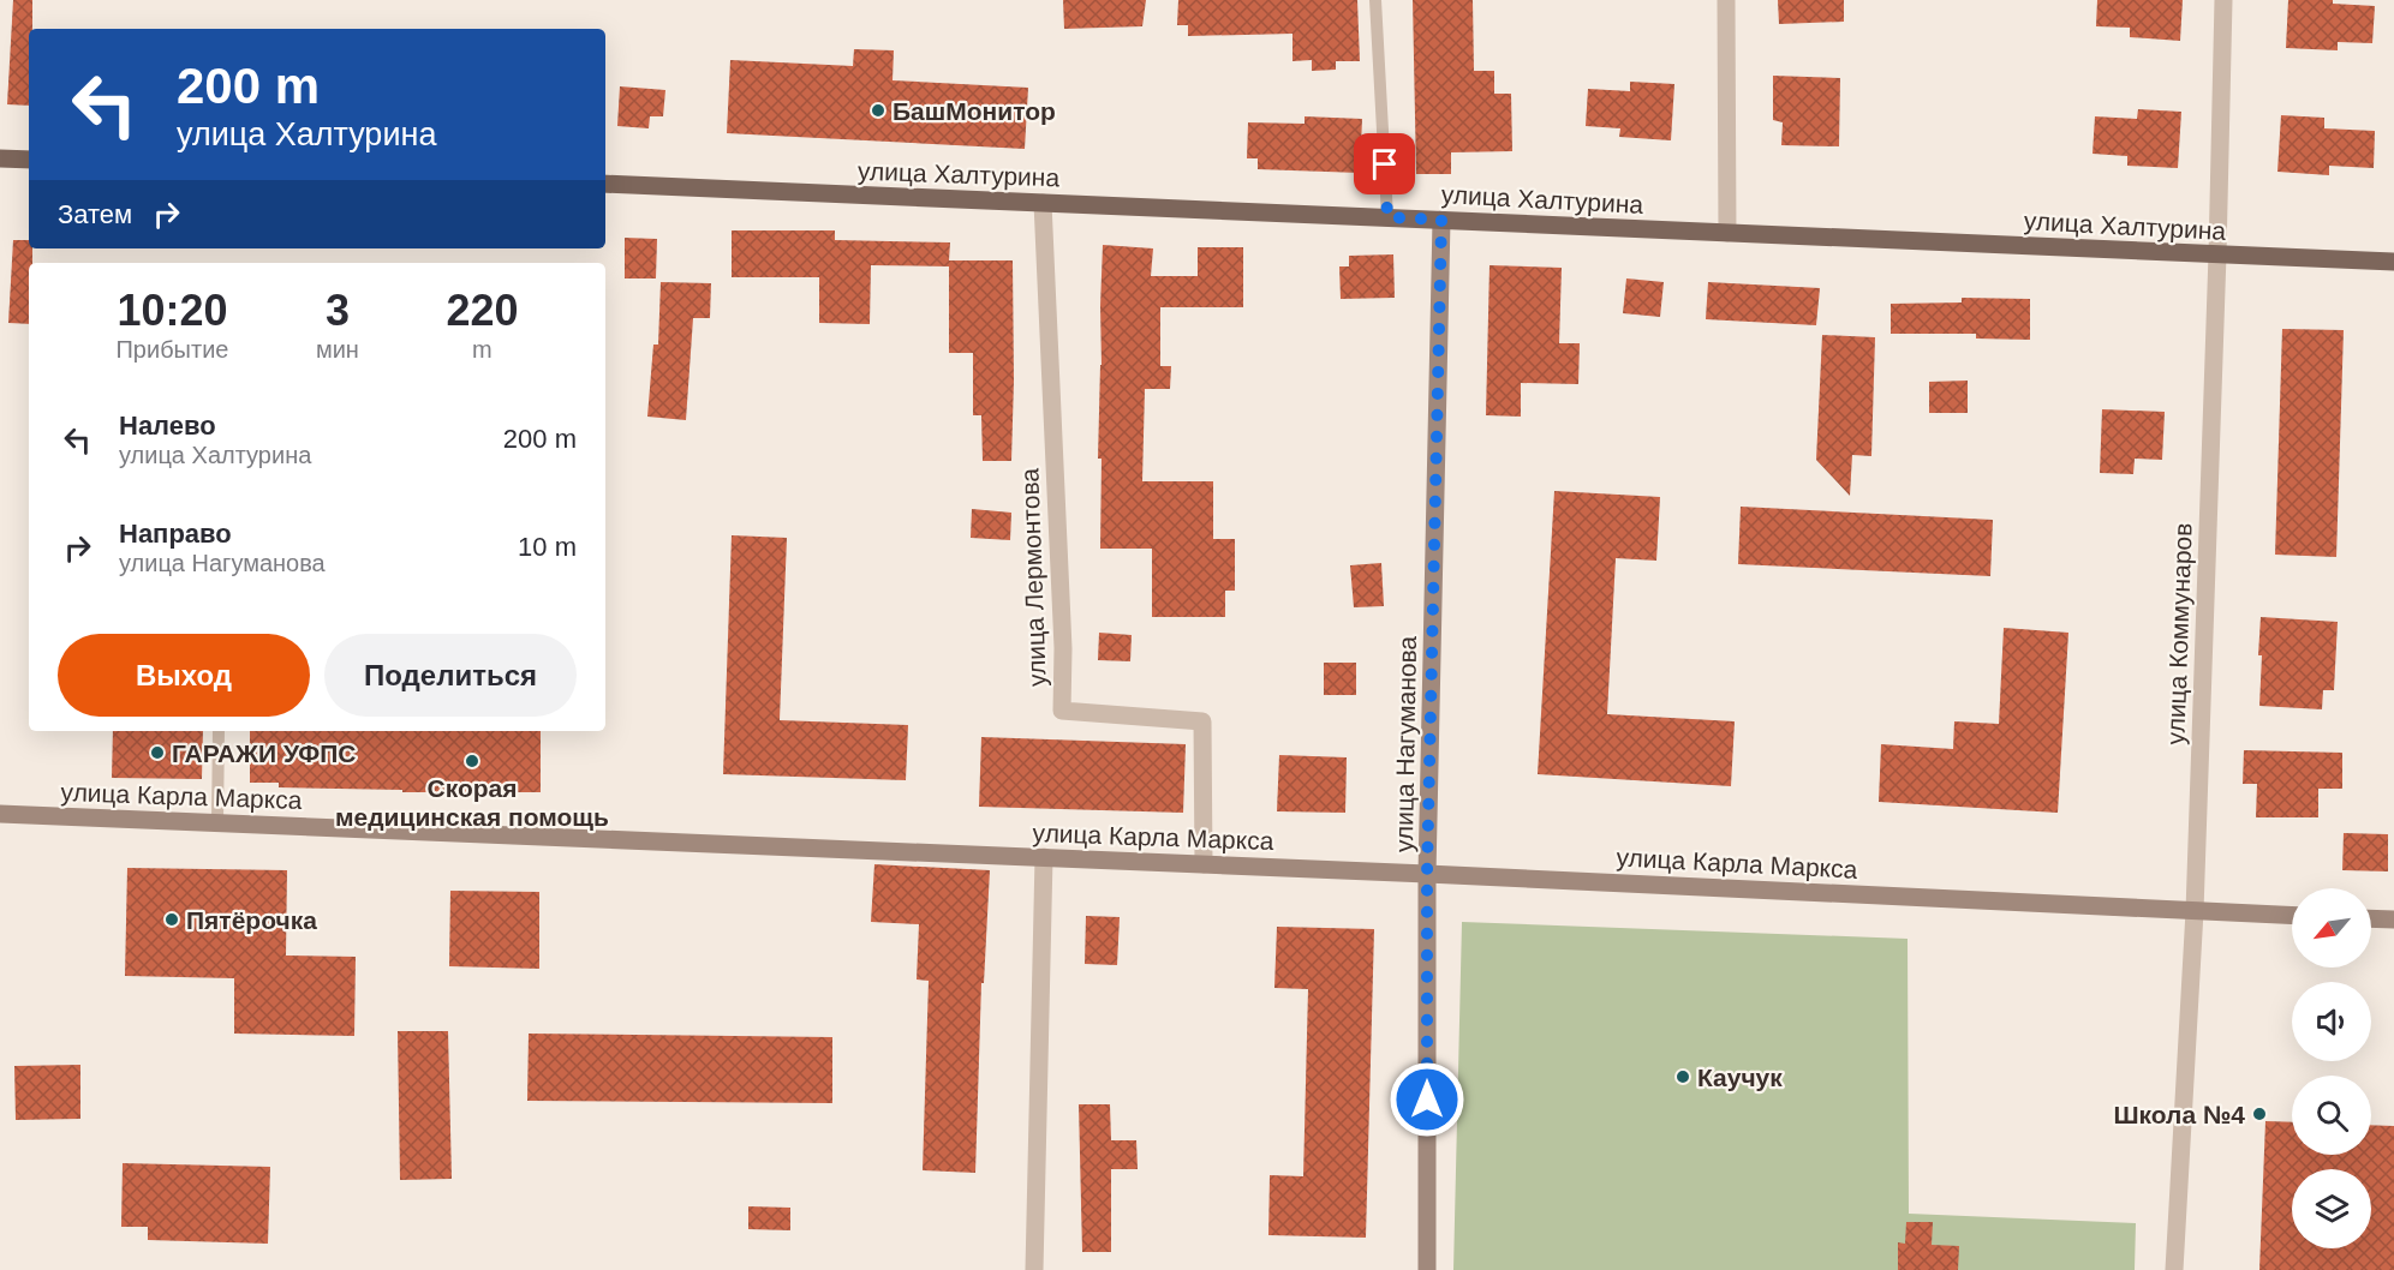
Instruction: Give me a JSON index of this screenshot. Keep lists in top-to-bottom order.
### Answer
{
  "streets": {
    "main road": ["улица Халтурина"],
    "street": [
      "улица Лермонтова",
      "улица Коммунаров",
      "улица Нагуманова",
      "улица Карла Маркса"
    ]
  },
  "crossings": [
    ["улица Халтурина", "улица Лермонтова"],
    ["улица Халтурина", "улица Коммунаров"],
    ["улица Халтурина", "улица Нагуманова"],
    ["улица Лермонтова", "улица Карла Маркса"],
    ["улица Коммунаров", "улица Карла Маркса"],
    ["улица Нагуманова", "улица Карла Маркса"]
  ],
  "places": [
    "БашМонитор",
    "ГАРАЖИ УФПС",
    "Скорая медицинская помощь",
    "Пятёрочка",
    "Каучук",
    "Школа №4"
  ],
  "north": "bottom left",
  "page": {
    "turn": ["200 m", "улица Халтурина"],
    "then": "Затем",
    "eta": [
      "10:20",
      "Прибытие",
      "3",
      "мин",
      "220",
      "m"
    ],
    "list": [
      {
        "name": "Налево",
        "note": "улица Халтурина",
        "value": "200 m"
      },
      {
        "name": "Направо",
        "note": "улица Нагуманова",
        "value": "10 m"
      }
    ],
    "buttons": ["Выход", "Поделиться"]
  }
}
